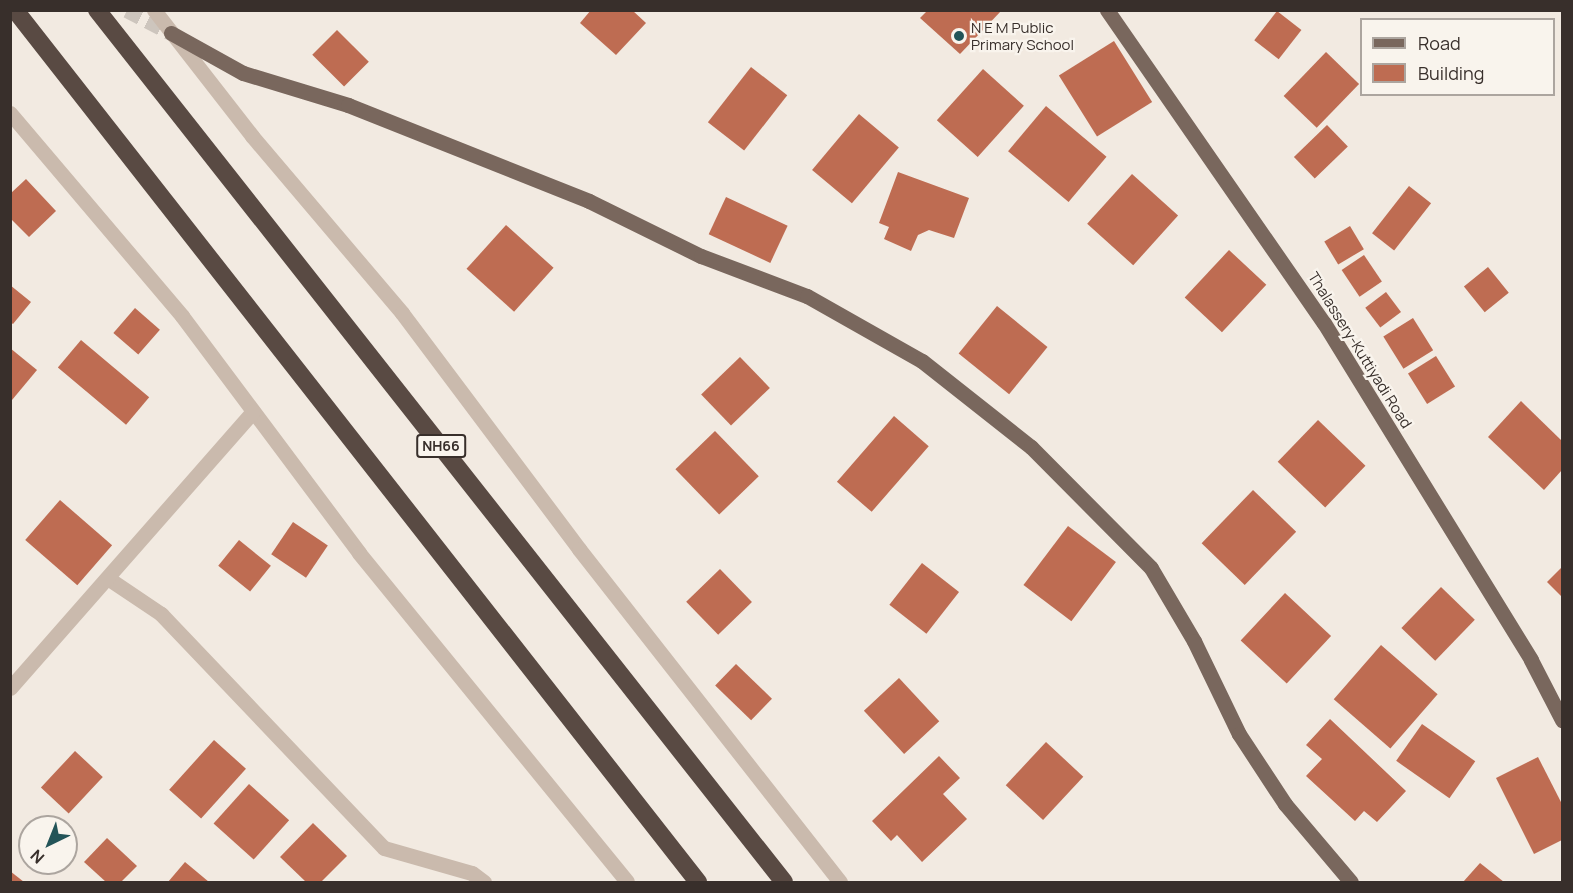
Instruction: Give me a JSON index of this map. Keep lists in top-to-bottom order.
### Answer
{
  "streets": {
    "highway": ["NH66"],
    "main road": ["Thalassery-Kuttiyadi Road"]
  },
  "places": ["N E M Public Primary School"],
  "legend": ["Road", "Building"],
  "north": "bottom left"
}
